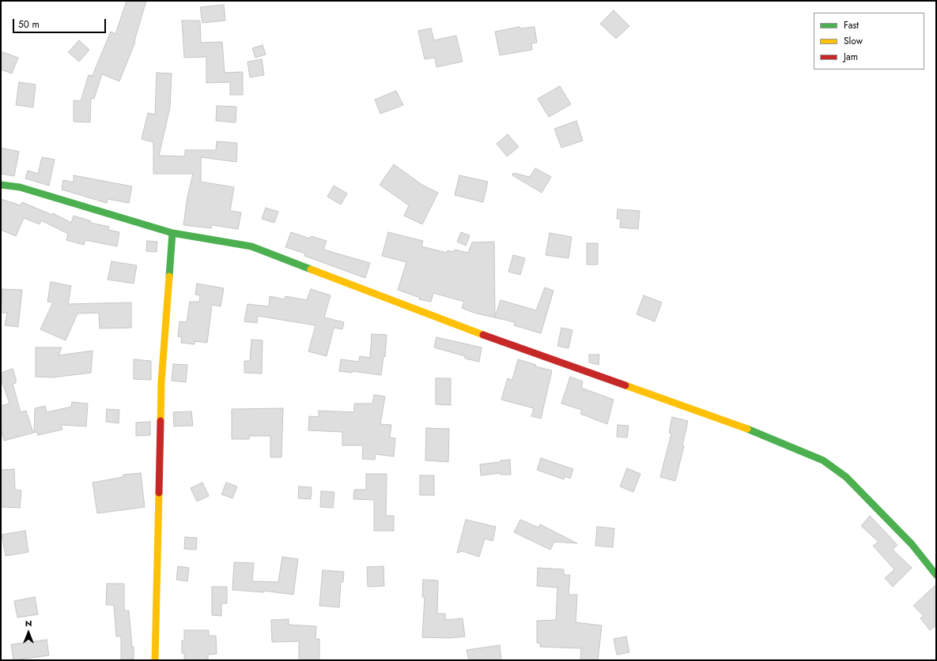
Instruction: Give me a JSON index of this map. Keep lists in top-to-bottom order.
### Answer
{
  "legend": ["Fast", "Slow", "Jam"],
  "scale_bar": "50 m",
  "north": "top"
}
